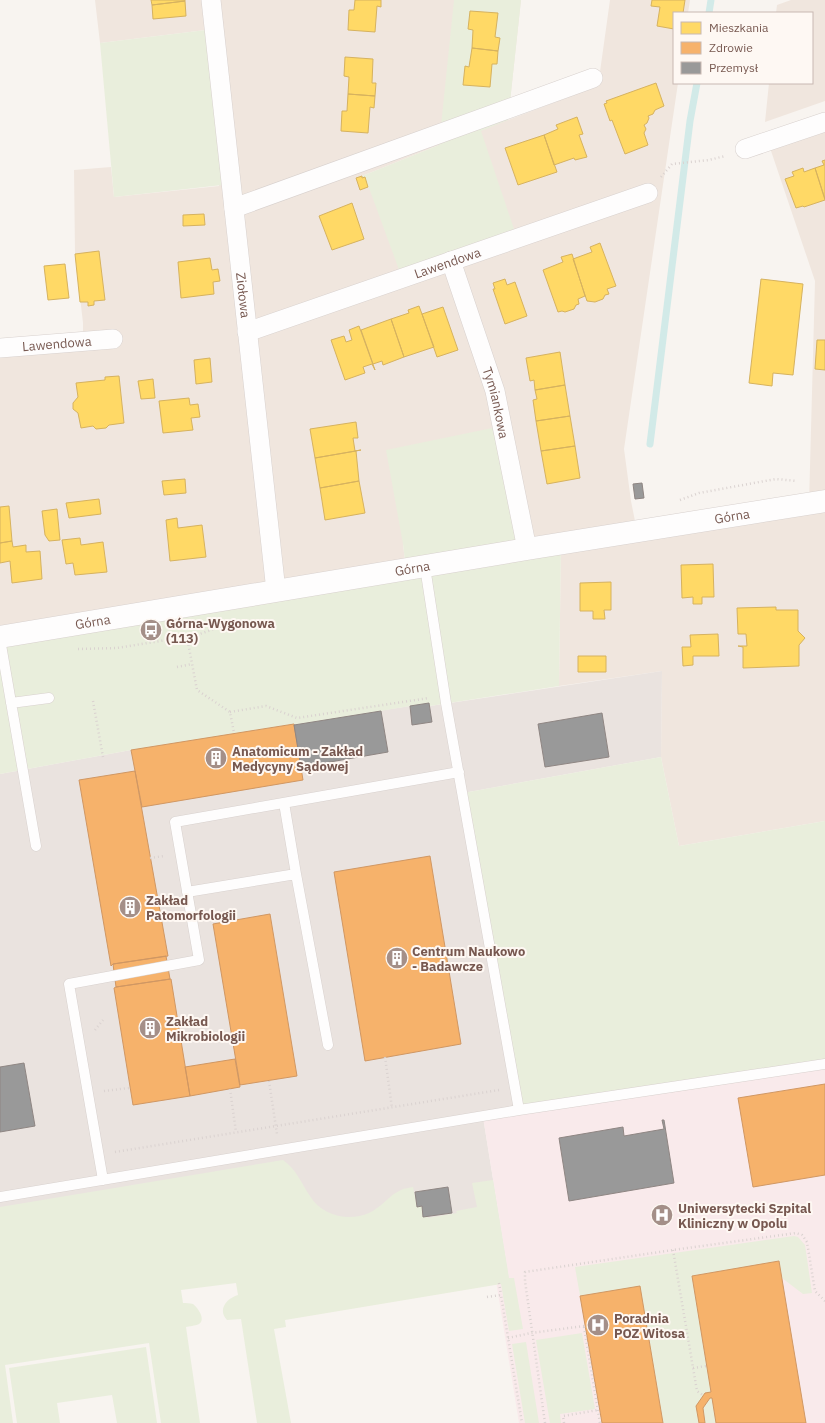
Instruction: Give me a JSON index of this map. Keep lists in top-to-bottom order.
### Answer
{
  "streets": {
    "street": [
      "Lawendowa",
      "Ziołowa",
      "Tymiankowa",
      "Górna"
    ]
  },
  "crossings": [
    ["Lawendowa", "Ziołowa"],
    ["Lawendowa", "Tymiankowa"],
    ["Ziołowa", "Górna"],
    ["Tymiankowa", "Górna"]
  ],
  "places": {
    "bus stop": ["Górna-Wygonowa (113)"],
    "building": [
      "Anatomicum - Zakład Medycyny Sądowej",
      "Zakład Patomorfologii",
      "Centrum Naukowo - Badawcze",
      "Zakład Mikrobiologii"
    ],
    "hospital": ["Uniwersytecki Szpital Kliniczny w Opolu", "Poradnia POZ Witosa"]
  },
  "legend": ["Mieszkania", "Zdrowie", "Przemysł"]
}
